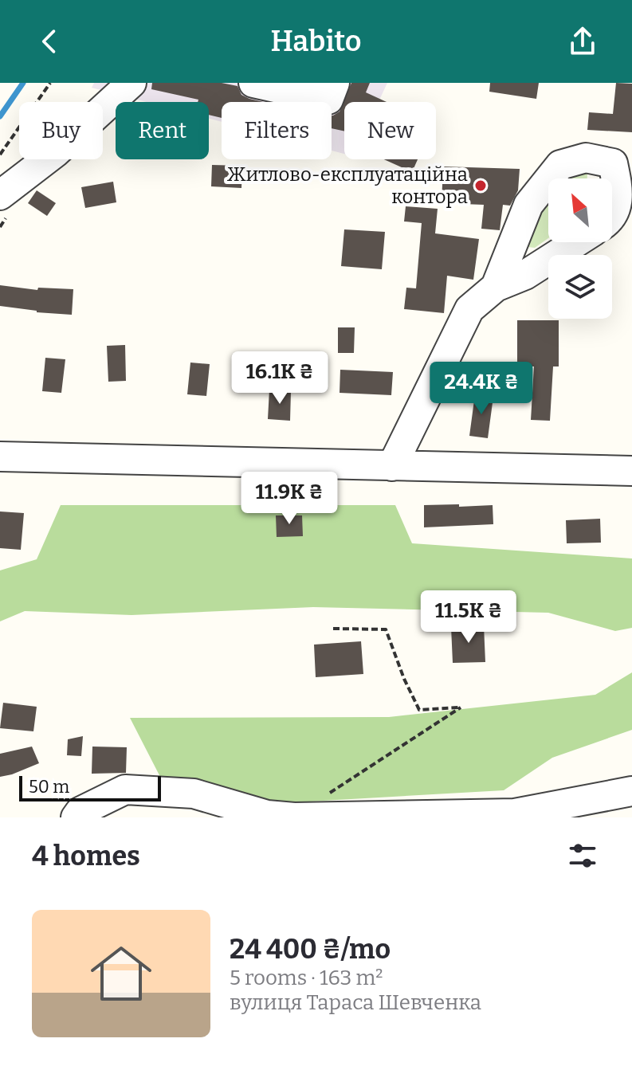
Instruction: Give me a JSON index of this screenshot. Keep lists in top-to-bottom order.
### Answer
{
  "places": ["Житлово-експлуатаційна контора"],
  "scale_bar": "50 m",
  "north": "top left",
  "page": {
    "header": "Habito",
    "chip": [
      "Buy",
      "Rent",
      "Filters",
      "New"
    ],
    "price": [
      "16.1K ₴",
      "24.4K ₴",
      "11.9K ₴",
      "11.5K ₴"
    ],
    "scale": "50 m",
    "heading": "4 homes",
    "list": [
      {
        "name": "24 400 ₴/mo",
        "note": "5 rooms · 163 m² · вулиця Тараса Шевченка"
      }
    ]
  }
}
